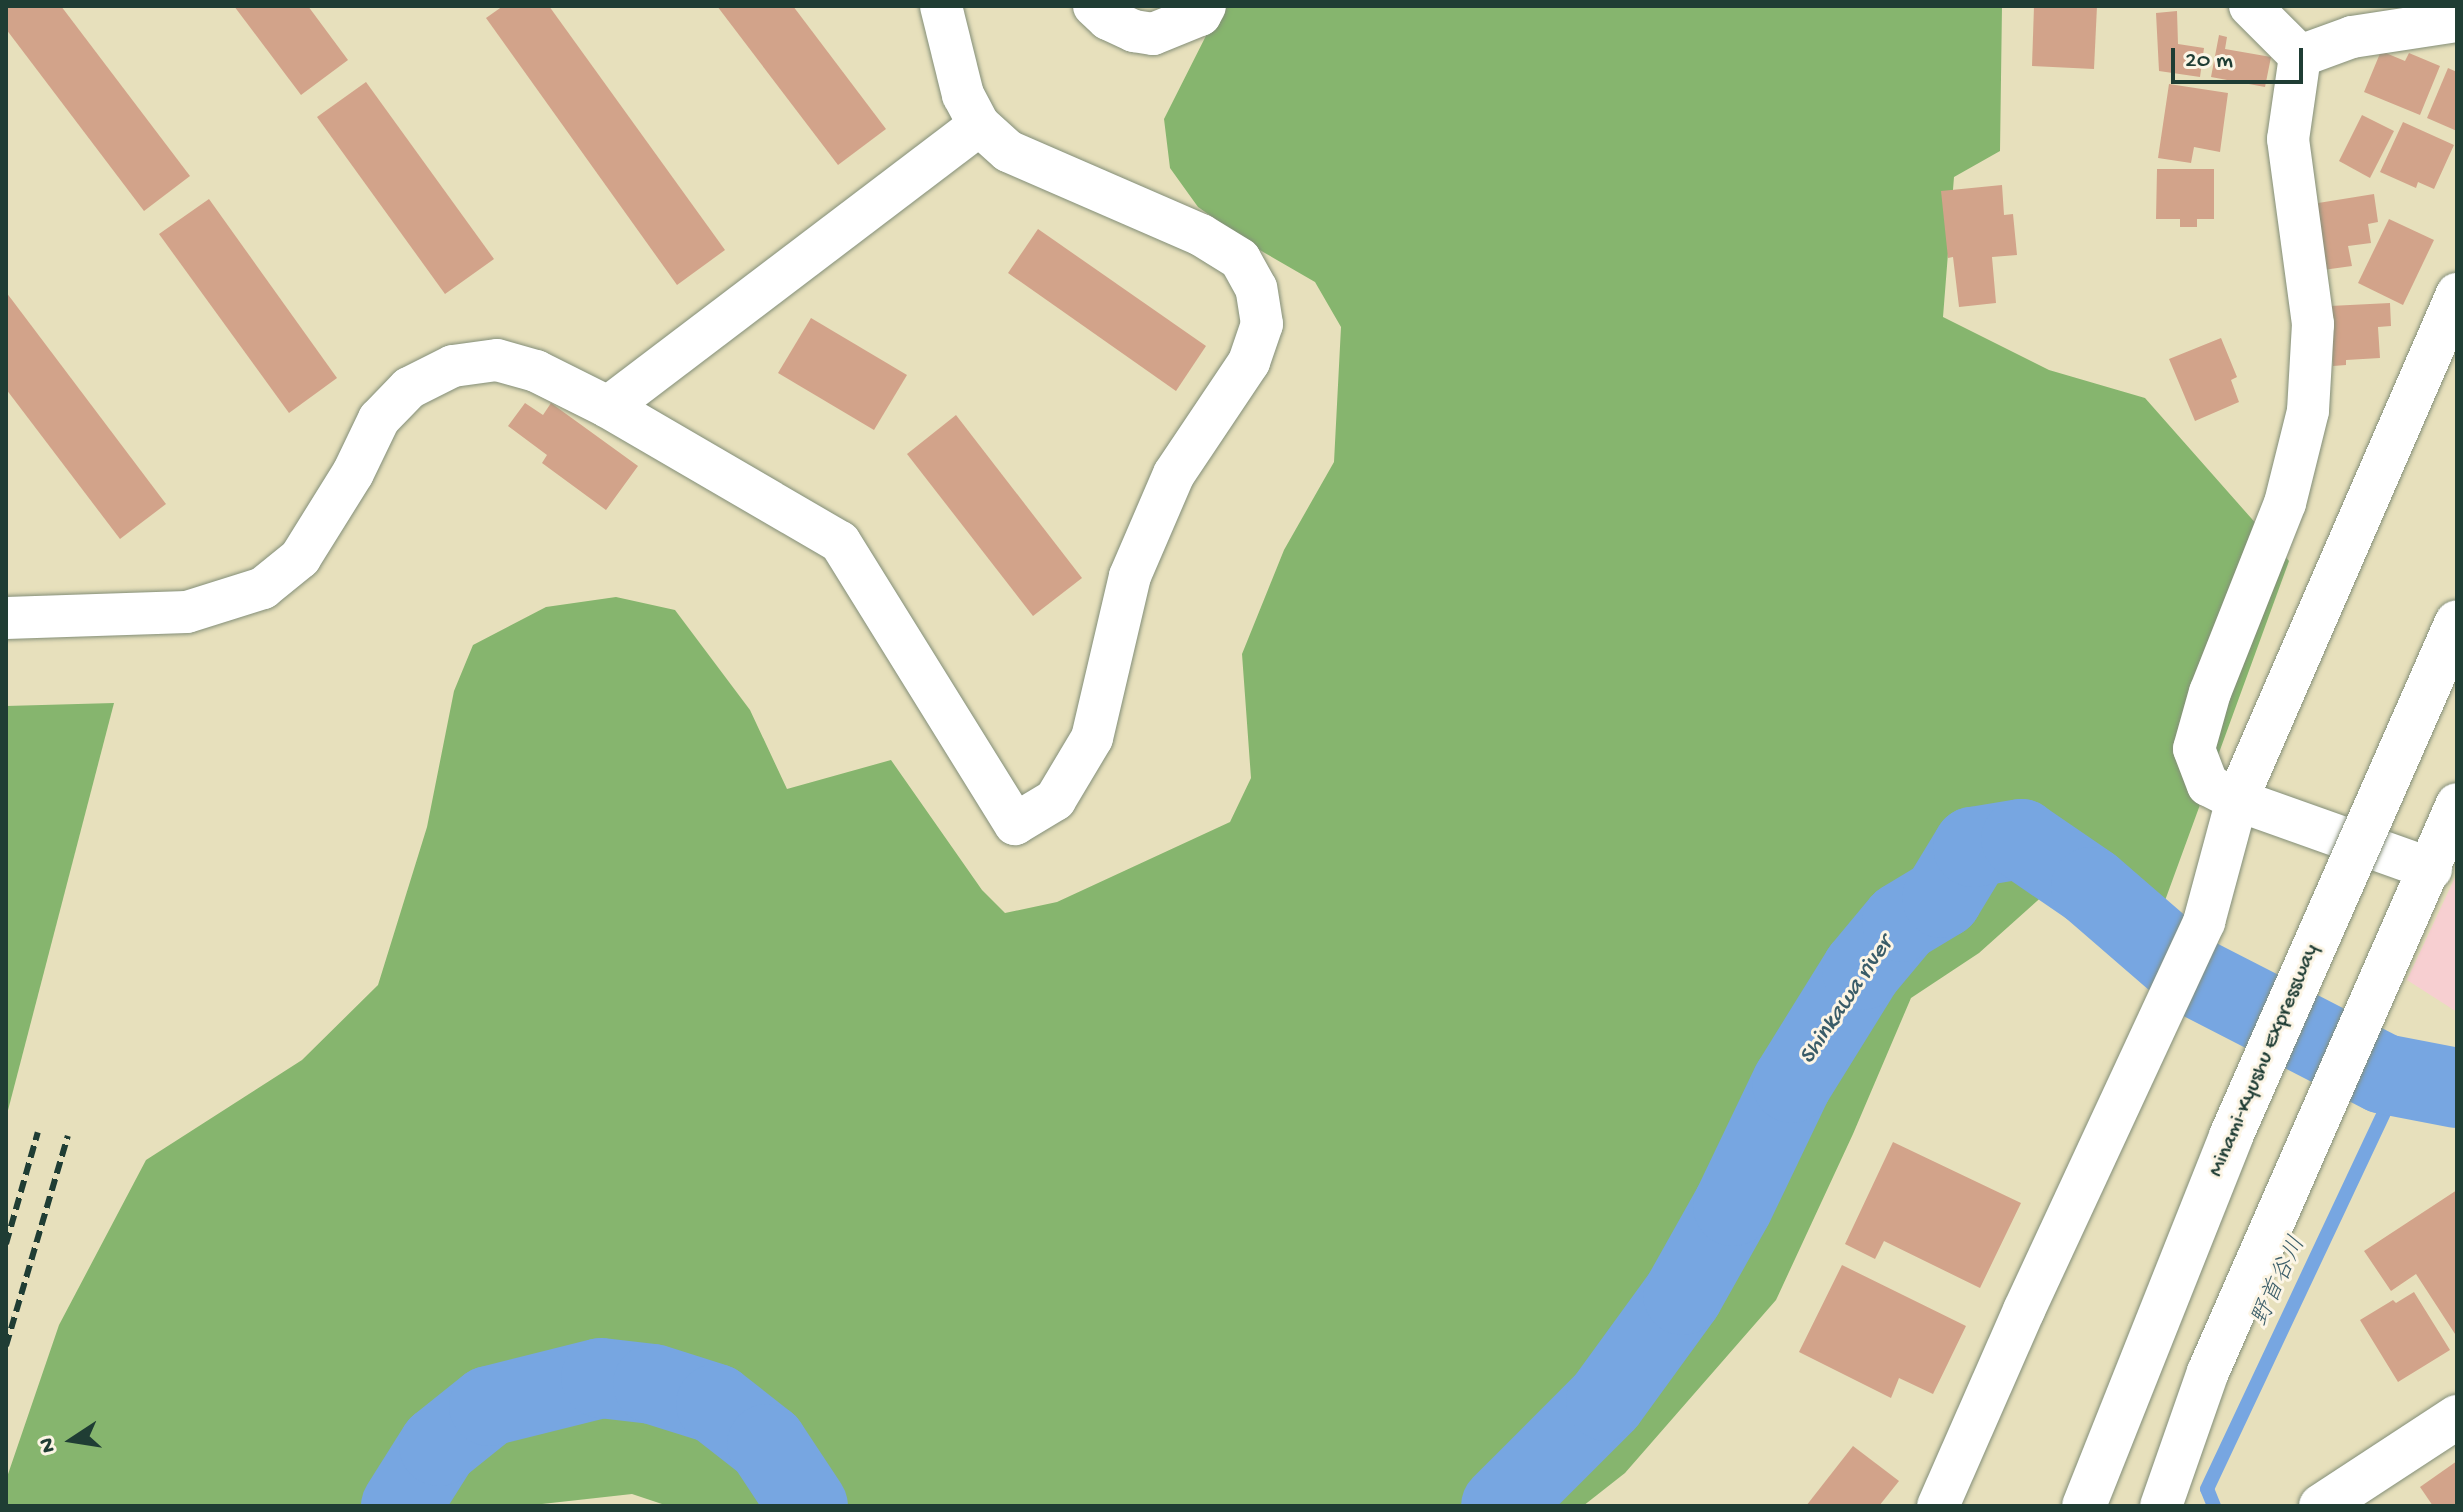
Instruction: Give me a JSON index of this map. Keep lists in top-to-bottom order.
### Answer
{
  "streets": {
    "main road": ["Minami-Kyushu Expressway"]
  },
  "water": ["Shinkawa river", "野首谷川"],
  "scale_bar": "20 m",
  "north": "left"
}
